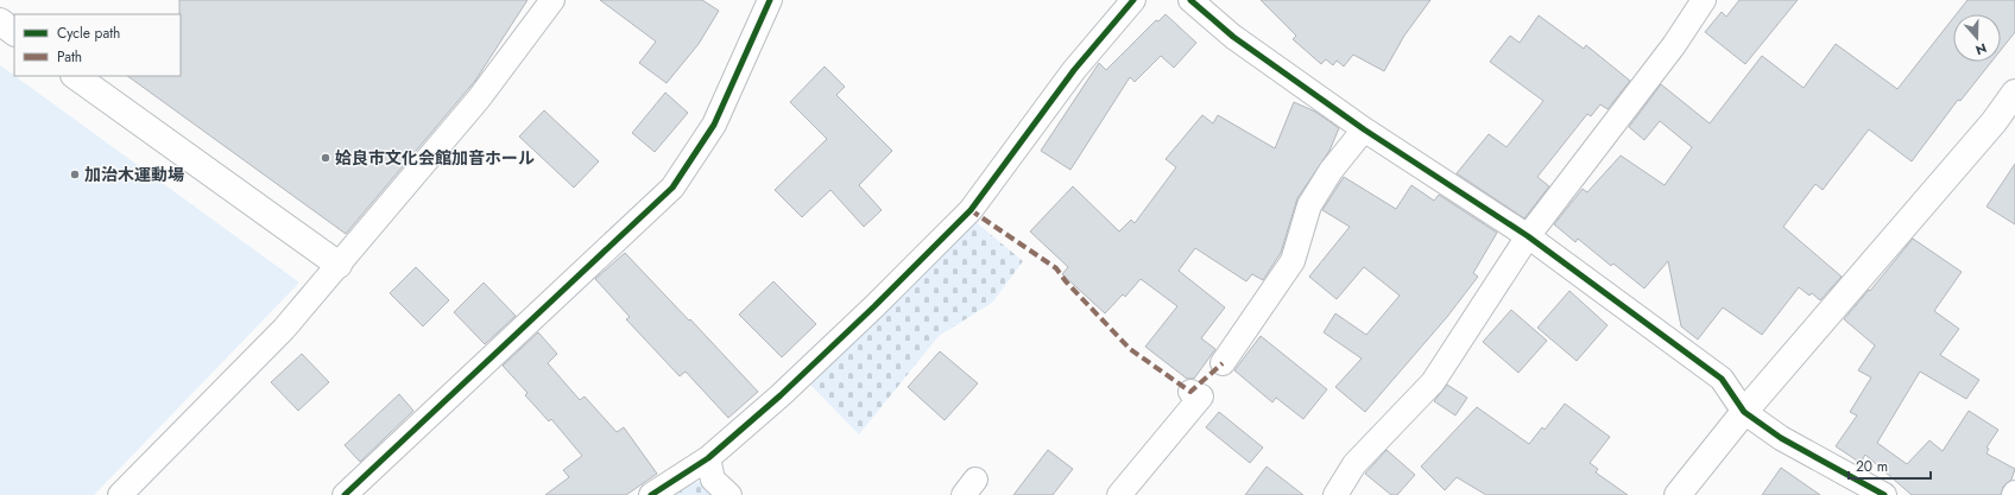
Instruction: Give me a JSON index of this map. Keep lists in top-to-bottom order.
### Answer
{
  "places": ["姶良市文化会館加音ホール", "加治木運動場"],
  "legend": ["Cycle path", "Path"],
  "scale_bar": "20 m",
  "north": "bottom"
}
